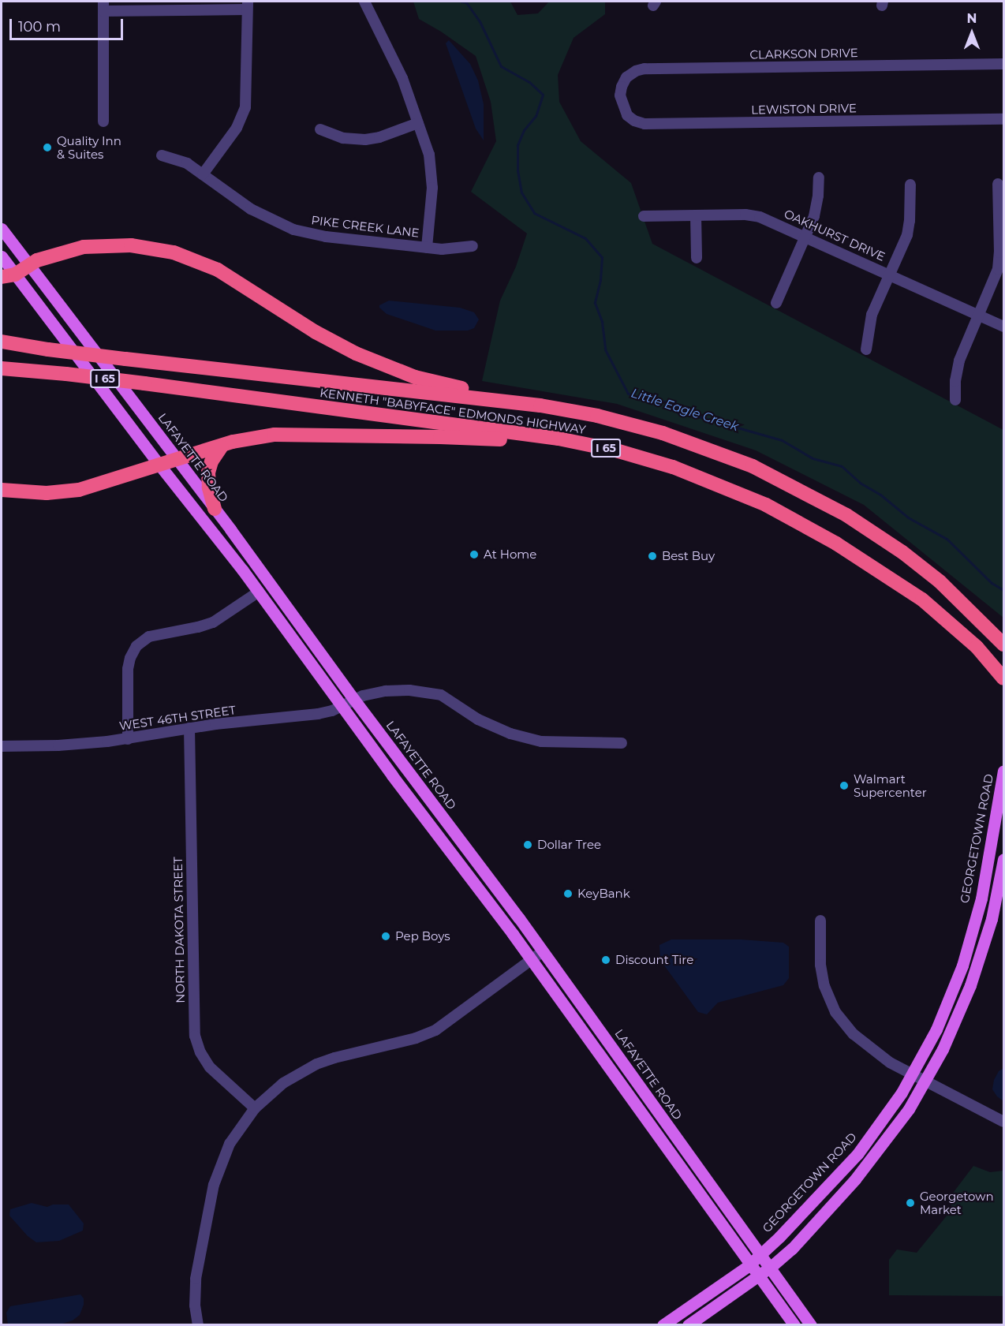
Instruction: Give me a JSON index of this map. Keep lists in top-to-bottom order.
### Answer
{
  "streets": {
    "highway": ["I 65", "KENNETH \"BABYFACE\" EDMONDS HIGHWAY"],
    "main road": ["LAFAYETTE ROAD", "GEORGETOWN ROAD"],
    "street": [
      "CLARKSON DRIVE",
      "LEWISTON DRIVE",
      "PIKE CREEK LANE",
      "OAKHURST DRIVE",
      "WEST 46TH STREET",
      "NORTH DAKOTA STREET"
    ]
  },
  "crossings": [
    ["CLARKSON DRIVE", "LEWISTON DRIVE"],
    ["LAFAYETTE ROAD", "WEST 46TH STREET"],
    ["LAFAYETTE ROAD", "GEORGETOWN ROAD"],
    ["WEST 46TH STREET", "NORTH DAKOTA STREET"]
  ],
  "water": ["Little Eagle Creek"],
  "places": [
    "Quality Inn & Suites",
    "At Home",
    "Best Buy",
    "Walmart Supercenter",
    "Dollar Tree",
    "KeyBank",
    "Pep Boys",
    "Discount Tire",
    "Georgetown Market"
  ],
  "scale_bar": "100 m",
  "north": "top"
}
